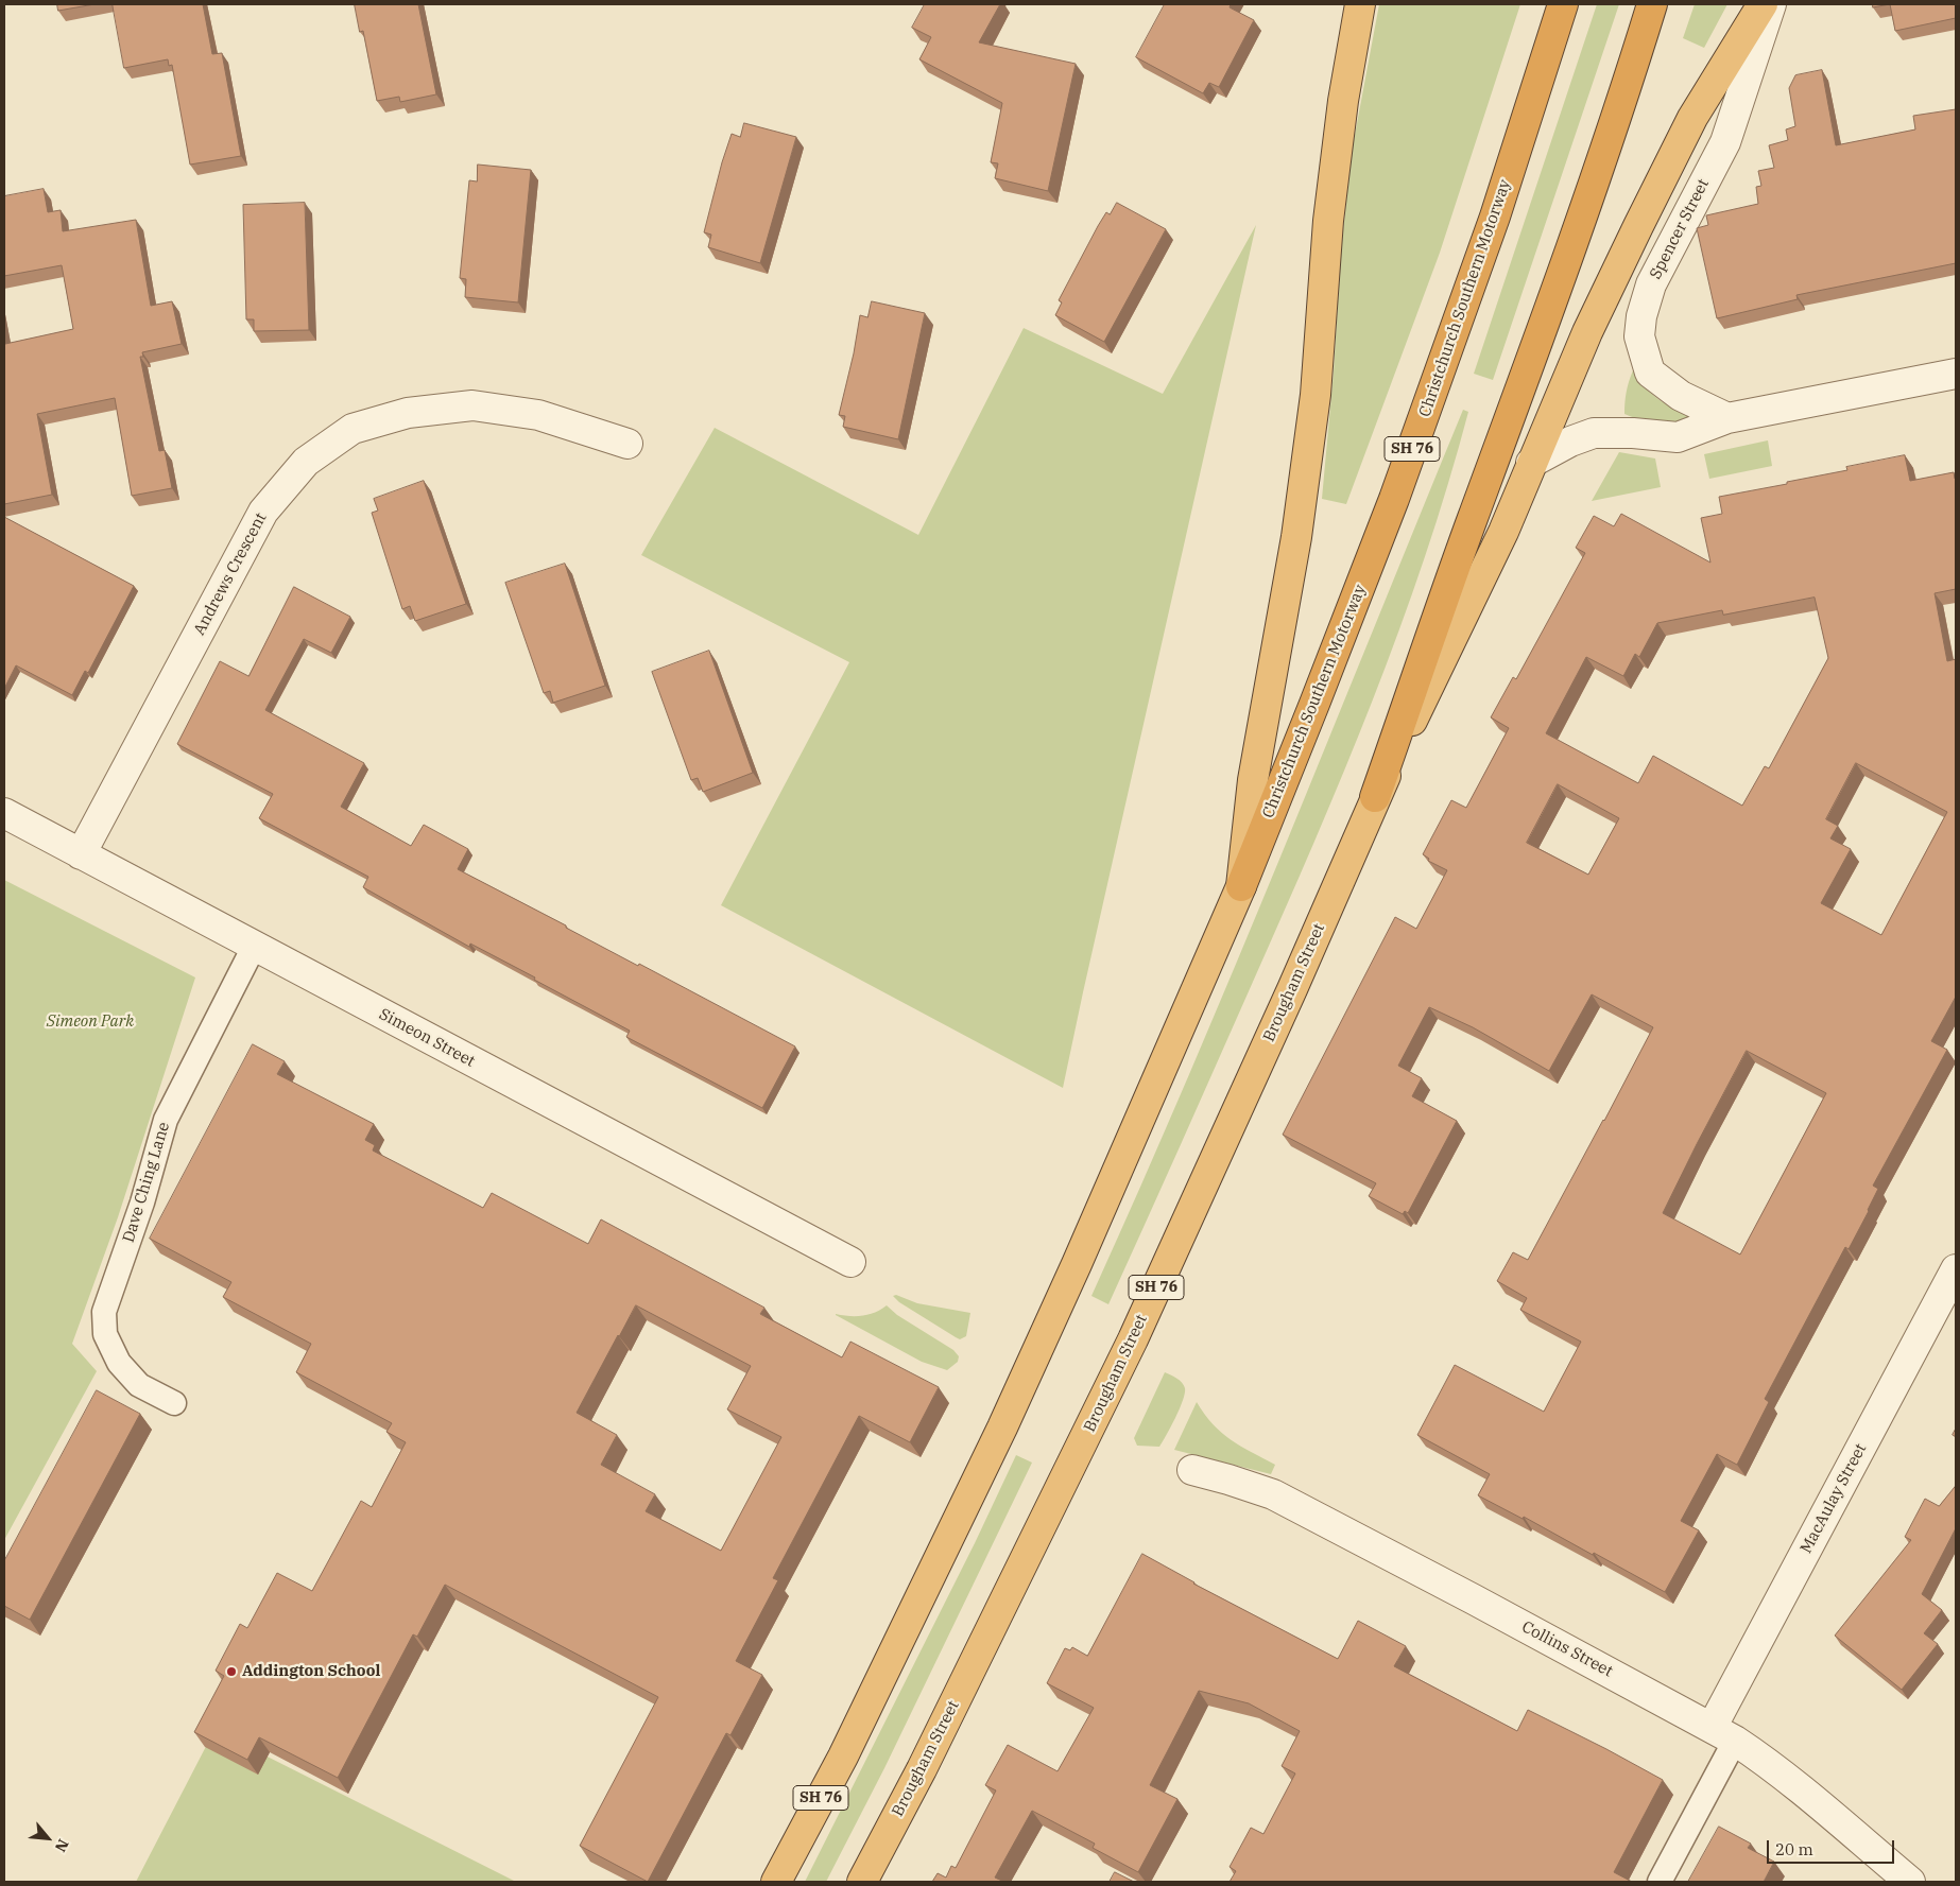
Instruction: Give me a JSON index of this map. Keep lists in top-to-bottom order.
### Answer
{
  "streets": {
    "highway": ["Christchurch Southern Motorway", "SH 76", "Brougham Street"],
    "street": [
      "Spencer Street",
      "Andrews Crescent",
      "Simeon Street",
      "MacAulay Street",
      "Collins Street"
    ],
    "lane": ["Dave Ching Lane"]
  },
  "crossings": [
    ["Christchurch Southern Motorway", "SH 76"],
    ["SH 76", "Brougham Street"],
    ["Andrews Crescent", "Simeon Street"],
    ["Simeon Street", "Dave Ching Lane"],
    ["MacAulay Street", "Collins Street"]
  ],
  "parks": ["Simeon Park"],
  "places": ["Addington School"],
  "scale_bar": "20 m",
  "north": "bottom right"
}
